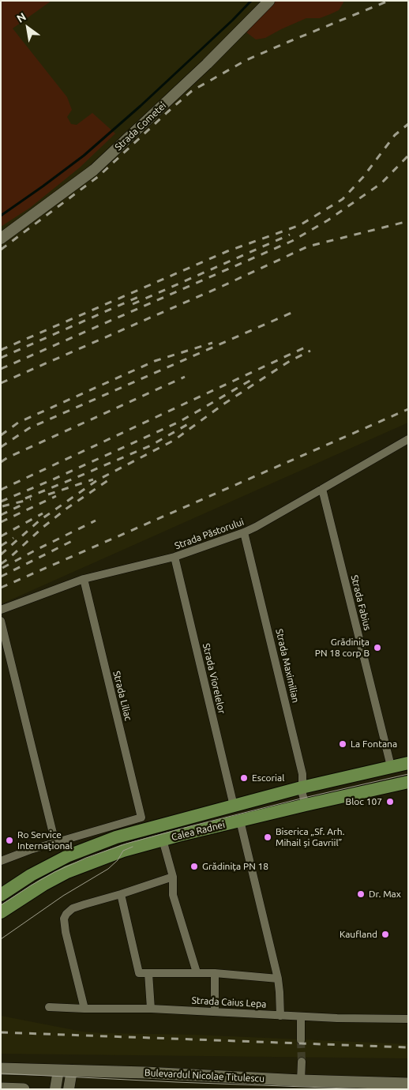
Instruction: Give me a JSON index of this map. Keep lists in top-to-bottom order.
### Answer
{
  "streets": {
    "main road": ["Calea Radnei", "Bulevardul Nicolae Titulescu"],
    "street": [
      "Strada Cometei",
      "Strada Păstorului",
      "Strada Fabius",
      "Strada Maximilian",
      "Strada Viorelelor",
      "Strada Liliac",
      "Strada Caius Lepa"
    ]
  },
  "crossings": [
    ["Strada Păstorului", "Strada Fabius"],
    ["Strada Păstorului", "Strada Maximilian"],
    ["Strada Păstorului", "Strada Viorelelor"],
    ["Strada Păstorului", "Strada Liliac"],
    ["Strada Fabius", "Calea Radnei"],
    ["Strada Maximilian", "Calea Radnei"],
    ["Strada Viorelelor", "Calea Radnei"]
  ],
  "places": [
    "Grădinița PN 18 corp B",
    "La Fontana",
    "Escorial",
    "Bloc 107",
    "Biserica „Sf. Arh. Mihail și Gavriil”",
    "Ro Service Internațional",
    "Grădinița PN 18",
    "Dr. Max",
    "Kaufland"
  ],
  "north": "top left"
}
